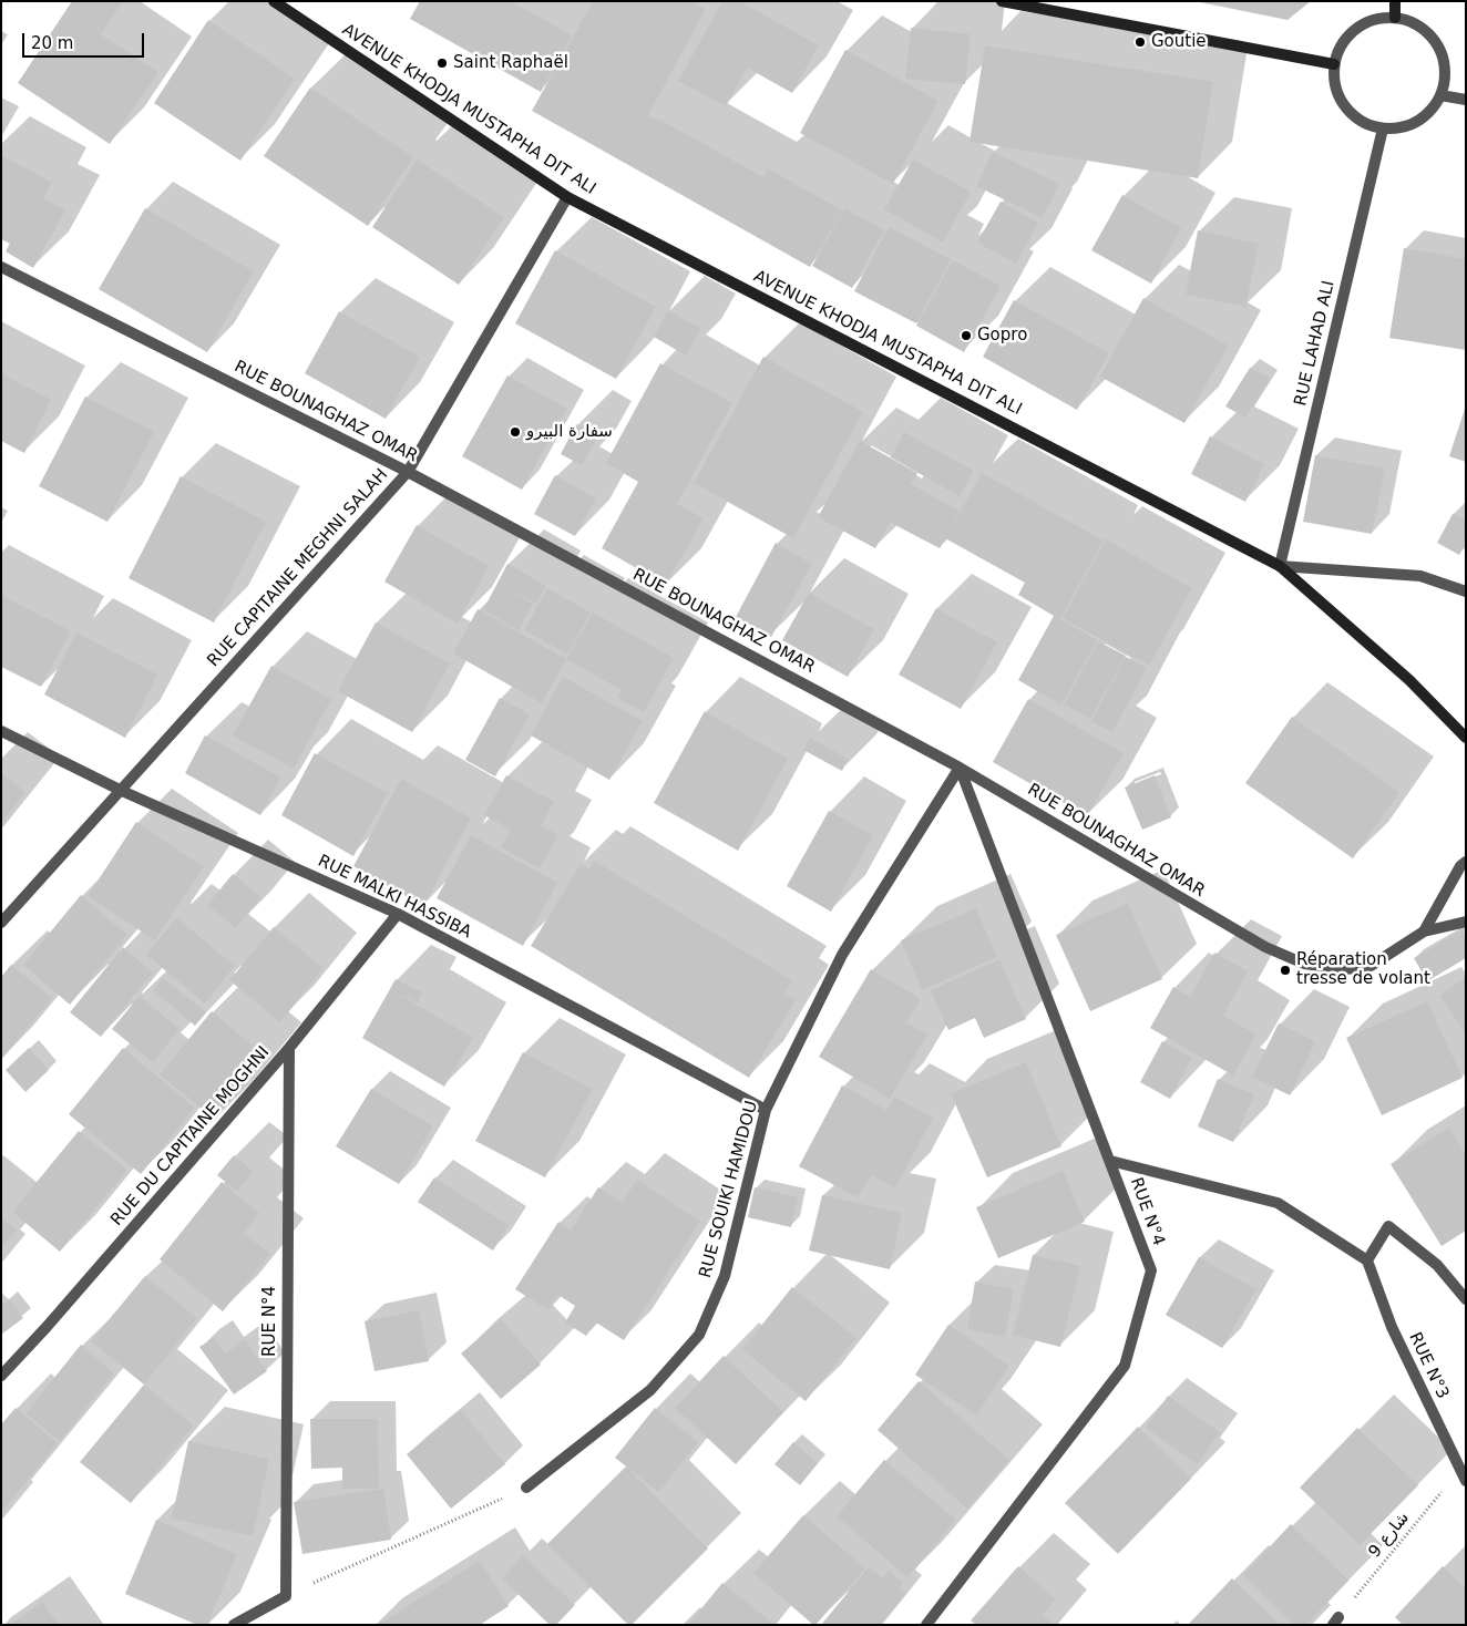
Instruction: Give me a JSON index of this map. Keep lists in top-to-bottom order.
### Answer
{
  "streets": {
    "main road": ["AVENUE KHODJA MUSTAPHA DIT ALI"],
    "street": [
      "RUE LAHAD ALI",
      "RUE BOUNAGHAZ OMAR",
      "RUE CAPITAINE MEGHNI SALAH",
      "RUE MALKI HASSIBA",
      "RUE DU CAPITAINE MOGHNI",
      "RUE SOUIKI HAMIDOU",
      "RUE N°4",
      "RUE N°3"
    ],
    "path": ["شارع 9"]
  },
  "crossings": [
    ["AVENUE KHODJA MUSTAPHA DIT ALI", "RUE LAHAD ALI"],
    ["AVENUE KHODJA MUSTAPHA DIT ALI", "RUE CAPITAINE MEGHNI SALAH"],
    ["RUE BOUNAGHAZ OMAR", "RUE CAPITAINE MEGHNI SALAH"],
    ["RUE BOUNAGHAZ OMAR", "RUE SOUIKI HAMIDOU"],
    ["RUE BOUNAGHAZ OMAR", "RUE N°4"],
    ["RUE CAPITAINE MEGHNI SALAH", "RUE MALKI HASSIBA"],
    ["RUE MALKI HASSIBA", "RUE DU CAPITAINE MOGHNI"],
    ["RUE MALKI HASSIBA", "RUE SOUIKI HAMIDOU"],
    ["RUE DU CAPITAINE MOGHNI", "RUE N°4"],
    ["RUE SOUIKI HAMIDOU", "RUE N°4"],
    ["RUE N°3", "شارع 9"]
  ],
  "places": [
    "Goutie",
    "Saint Raphaël",
    "Gopro",
    "سفارة البيرو",
    "Réparation tresse de volant"
  ],
  "scale_bar": "20 m"
}
